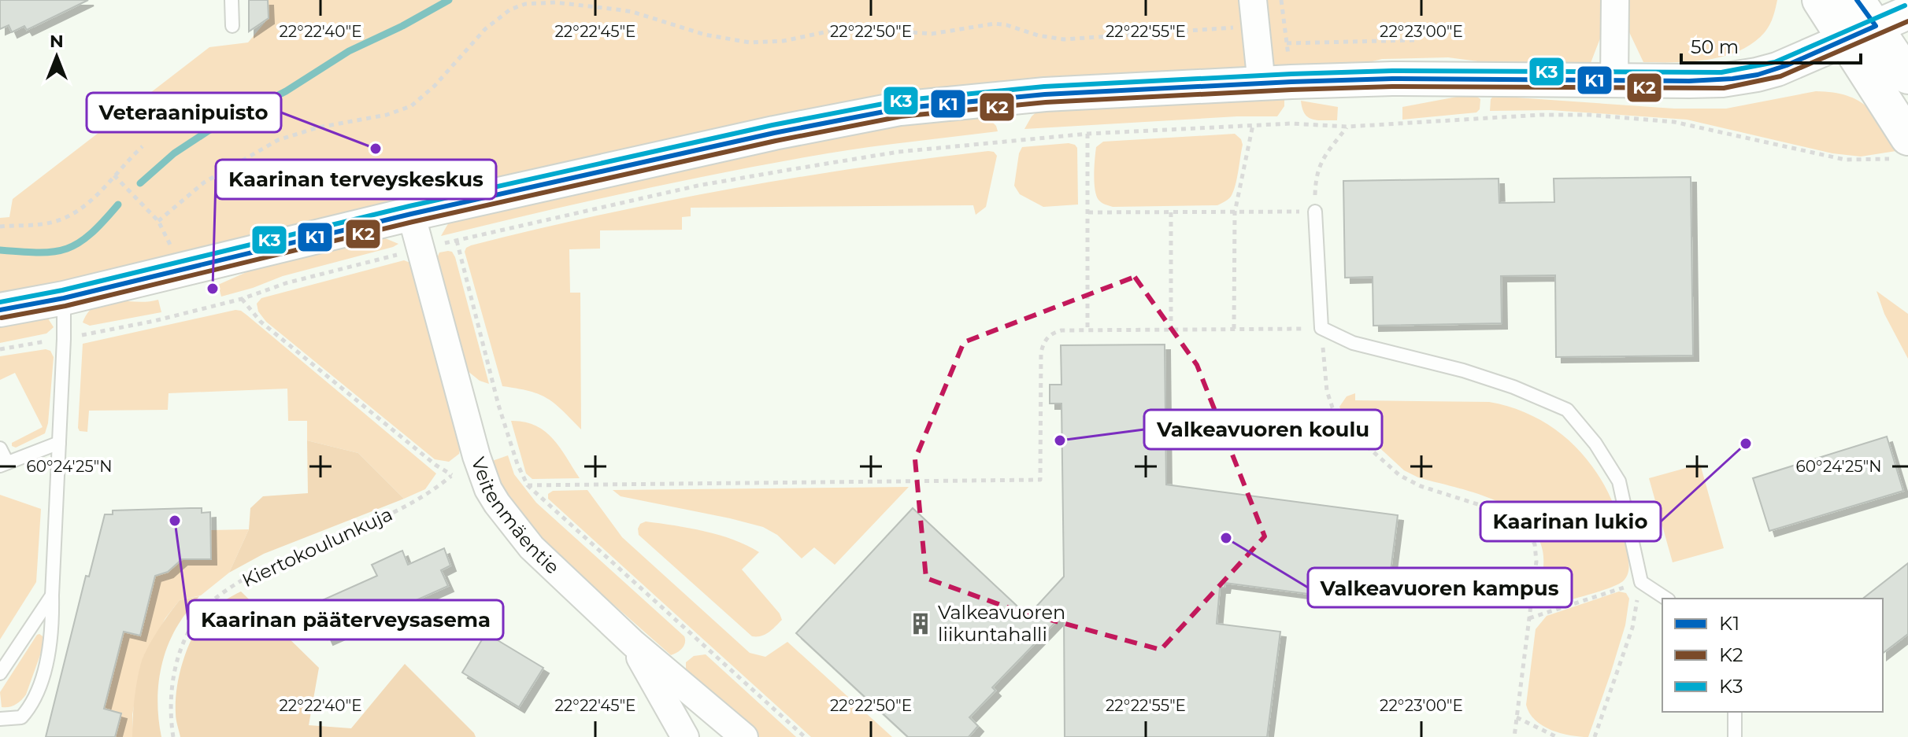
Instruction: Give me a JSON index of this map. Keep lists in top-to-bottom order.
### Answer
{
  "streets": {
    "street": ["Veitenmäentie"],
    "path": ["Kiertokoulunkuja"]
  },
  "places": {
    "other": [
      "Veteraanipuisto",
      "Kaarinan terveyskeskus",
      "Valkeavuoren koulu",
      "Kaarinan lukio",
      "Kaarinan pääterveysasema",
      "Valkeavuoren kampus"
    ],
    "building": ["Valkeavuoren liikuntahalli"]
  },
  "lines": ["transit line K1", "transit line K3", "transit line K2"],
  "legend": ["K1", "K2", "K3"],
  "scale_bar": "50 m",
  "north": "top",
  "coordinates": [
    "22°22'40\"E",
    "22°22'45\"E",
    "22°22'50\"E",
    "22°22'55\"E",
    "22°23'00\"E",
    "60°24'25\"N"
  ]
}
